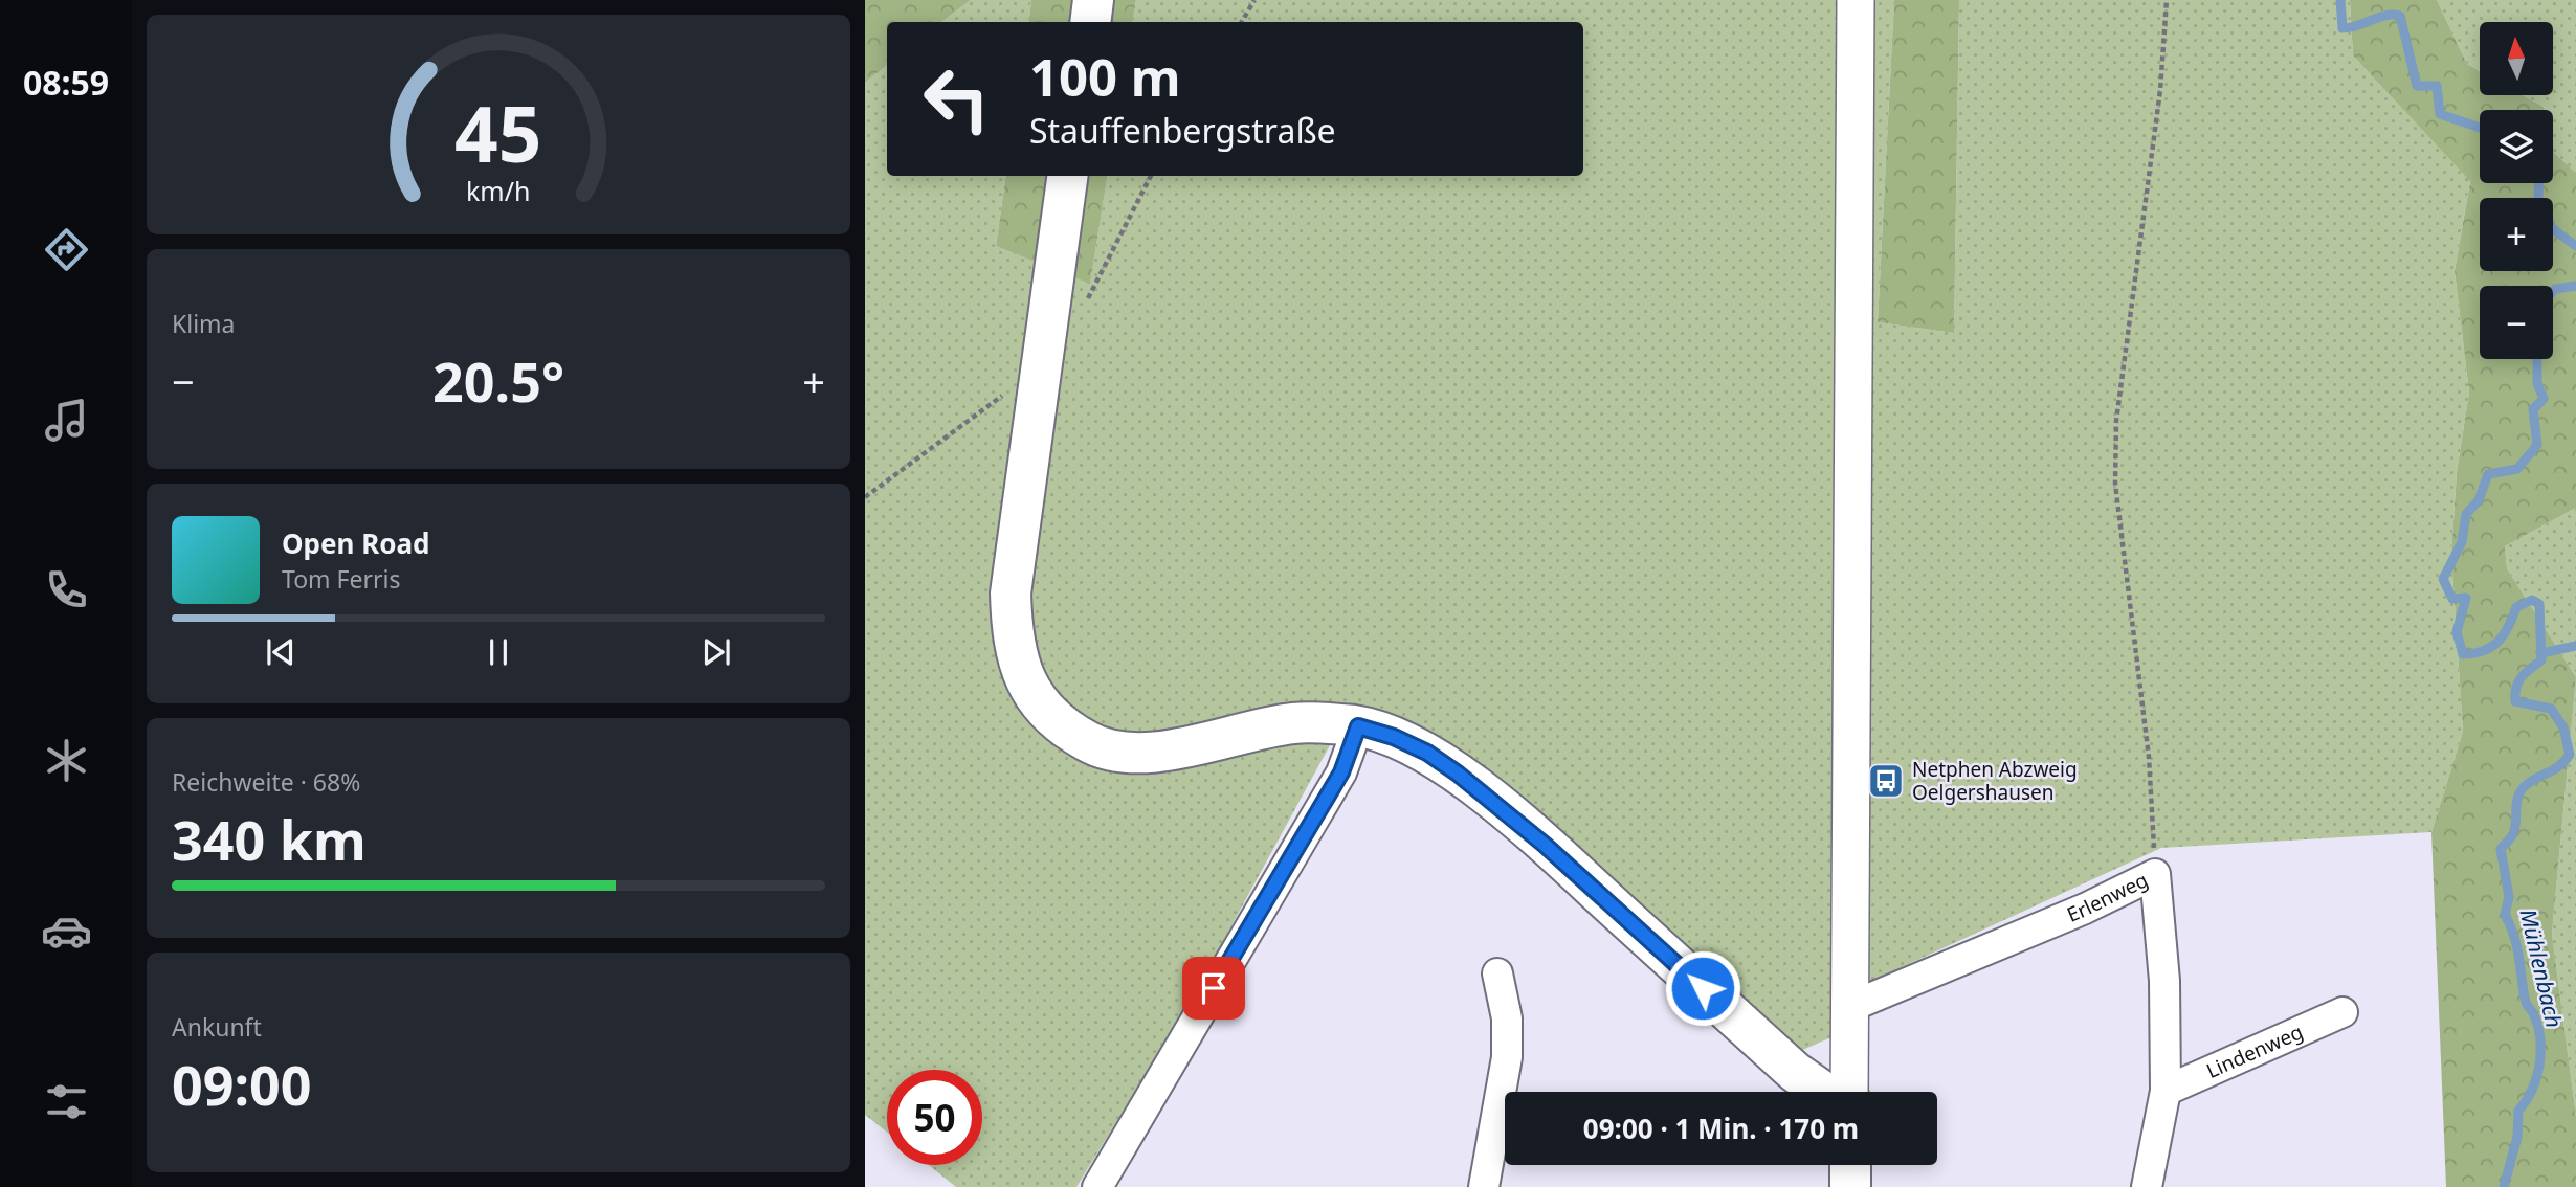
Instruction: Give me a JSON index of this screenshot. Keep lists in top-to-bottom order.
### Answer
{
  "streets": {
    "street": ["Erlenweg", "Lindenweg"]
  },
  "crossings": [
    ["Erlenweg", "Lindenweg"]
  ],
  "water": ["Mühlenbach"],
  "places": {
    "bus stop": ["Netphen Abzweig Oelgershausen"]
  },
  "north": "top",
  "page": {
    "tabs": "08:59",
    "map_buttons": ["+", "−"],
    "turn": ["100 m", "Stauffenbergstraße"],
    "tile": [
      "Klima",
      ["Reichweite · 68%", "340 km"],
      ["Ankunft", "09:00"]
    ],
    "heat": ["−", "20.5°", "+"],
    "song": ["Open Road", "Tom Ferris"],
    "limit": "50",
    "trip": "09:00 · 1 Min. · 170 m",
    "gauge": ["45", "km/h"]
  }
}
